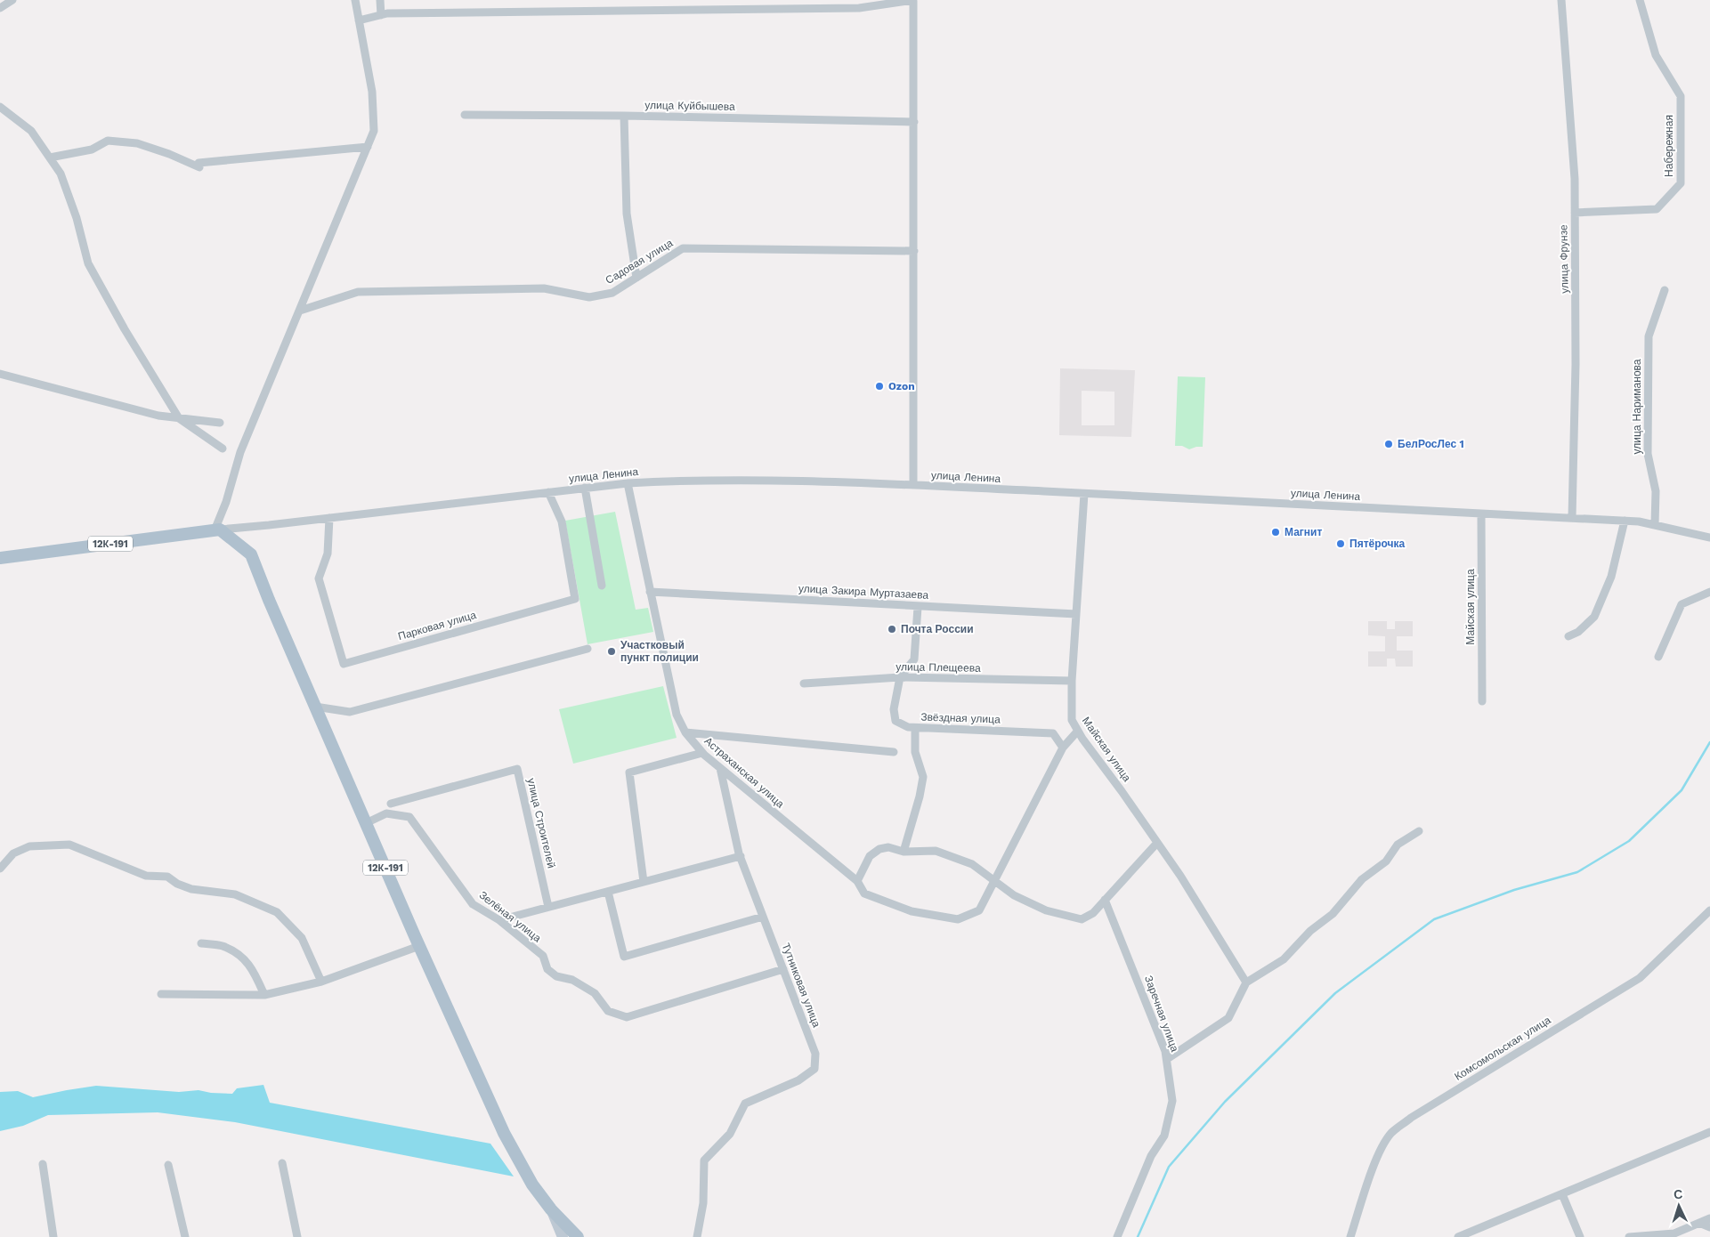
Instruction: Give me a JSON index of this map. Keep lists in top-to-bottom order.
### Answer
{
  "streets": {
    "main road": ["12К-191"],
    "street": [
      "улица Куйбышева",
      "Набережная",
      "улица Фрунзе",
      "Садовая улица",
      "улица Нариманова",
      "улица Ленина",
      "улица Закира Муртазаева",
      "Майская улица",
      "Парковая улица",
      "улица Плещеева",
      "Звёздная улица",
      "Астраханская улица",
      "улица Строителей",
      "Зелёная улица",
      "Тутниковая улица",
      "Заречная улица",
      "Комсомольская улица"
    ]
  },
  "crossings": [
    ["Набережная", "улица Фрунзе"],
    ["улица Фрунзе", "улица Ленина"],
    ["улица Нариманова", "улица Ленина"],
    ["улица Ленина", "12К-191"],
    ["улица Ленина", "Майская улица"],
    ["улица Ленина", "Парковая улица"],
    ["улица Ленина", "Астраханская улица"],
    ["12К-191", "Зелёная улица"],
    ["улица Закира Муртазаева", "Майская улица"],
    ["улица Закира Муртазаева", "Астраханская улица"],
    ["Майская улица", "улица Плещеева"],
    ["Майская улица", "Астраханская улица"],
    ["улица Плещеева", "Звёздная улица"],
    ["Звёздная улица", "Астраханская улица"],
    ["Астраханская улица", "Тутниковая улица"],
    ["Зелёная улица", "Тутниковая улица"]
  ],
  "places": [
    "Ozon",
    "БелРосЛес 1",
    "Магнит",
    "Пятёрочка",
    "Почта России",
    "Участковый пункт полиции"
  ],
  "north": "top"
}
